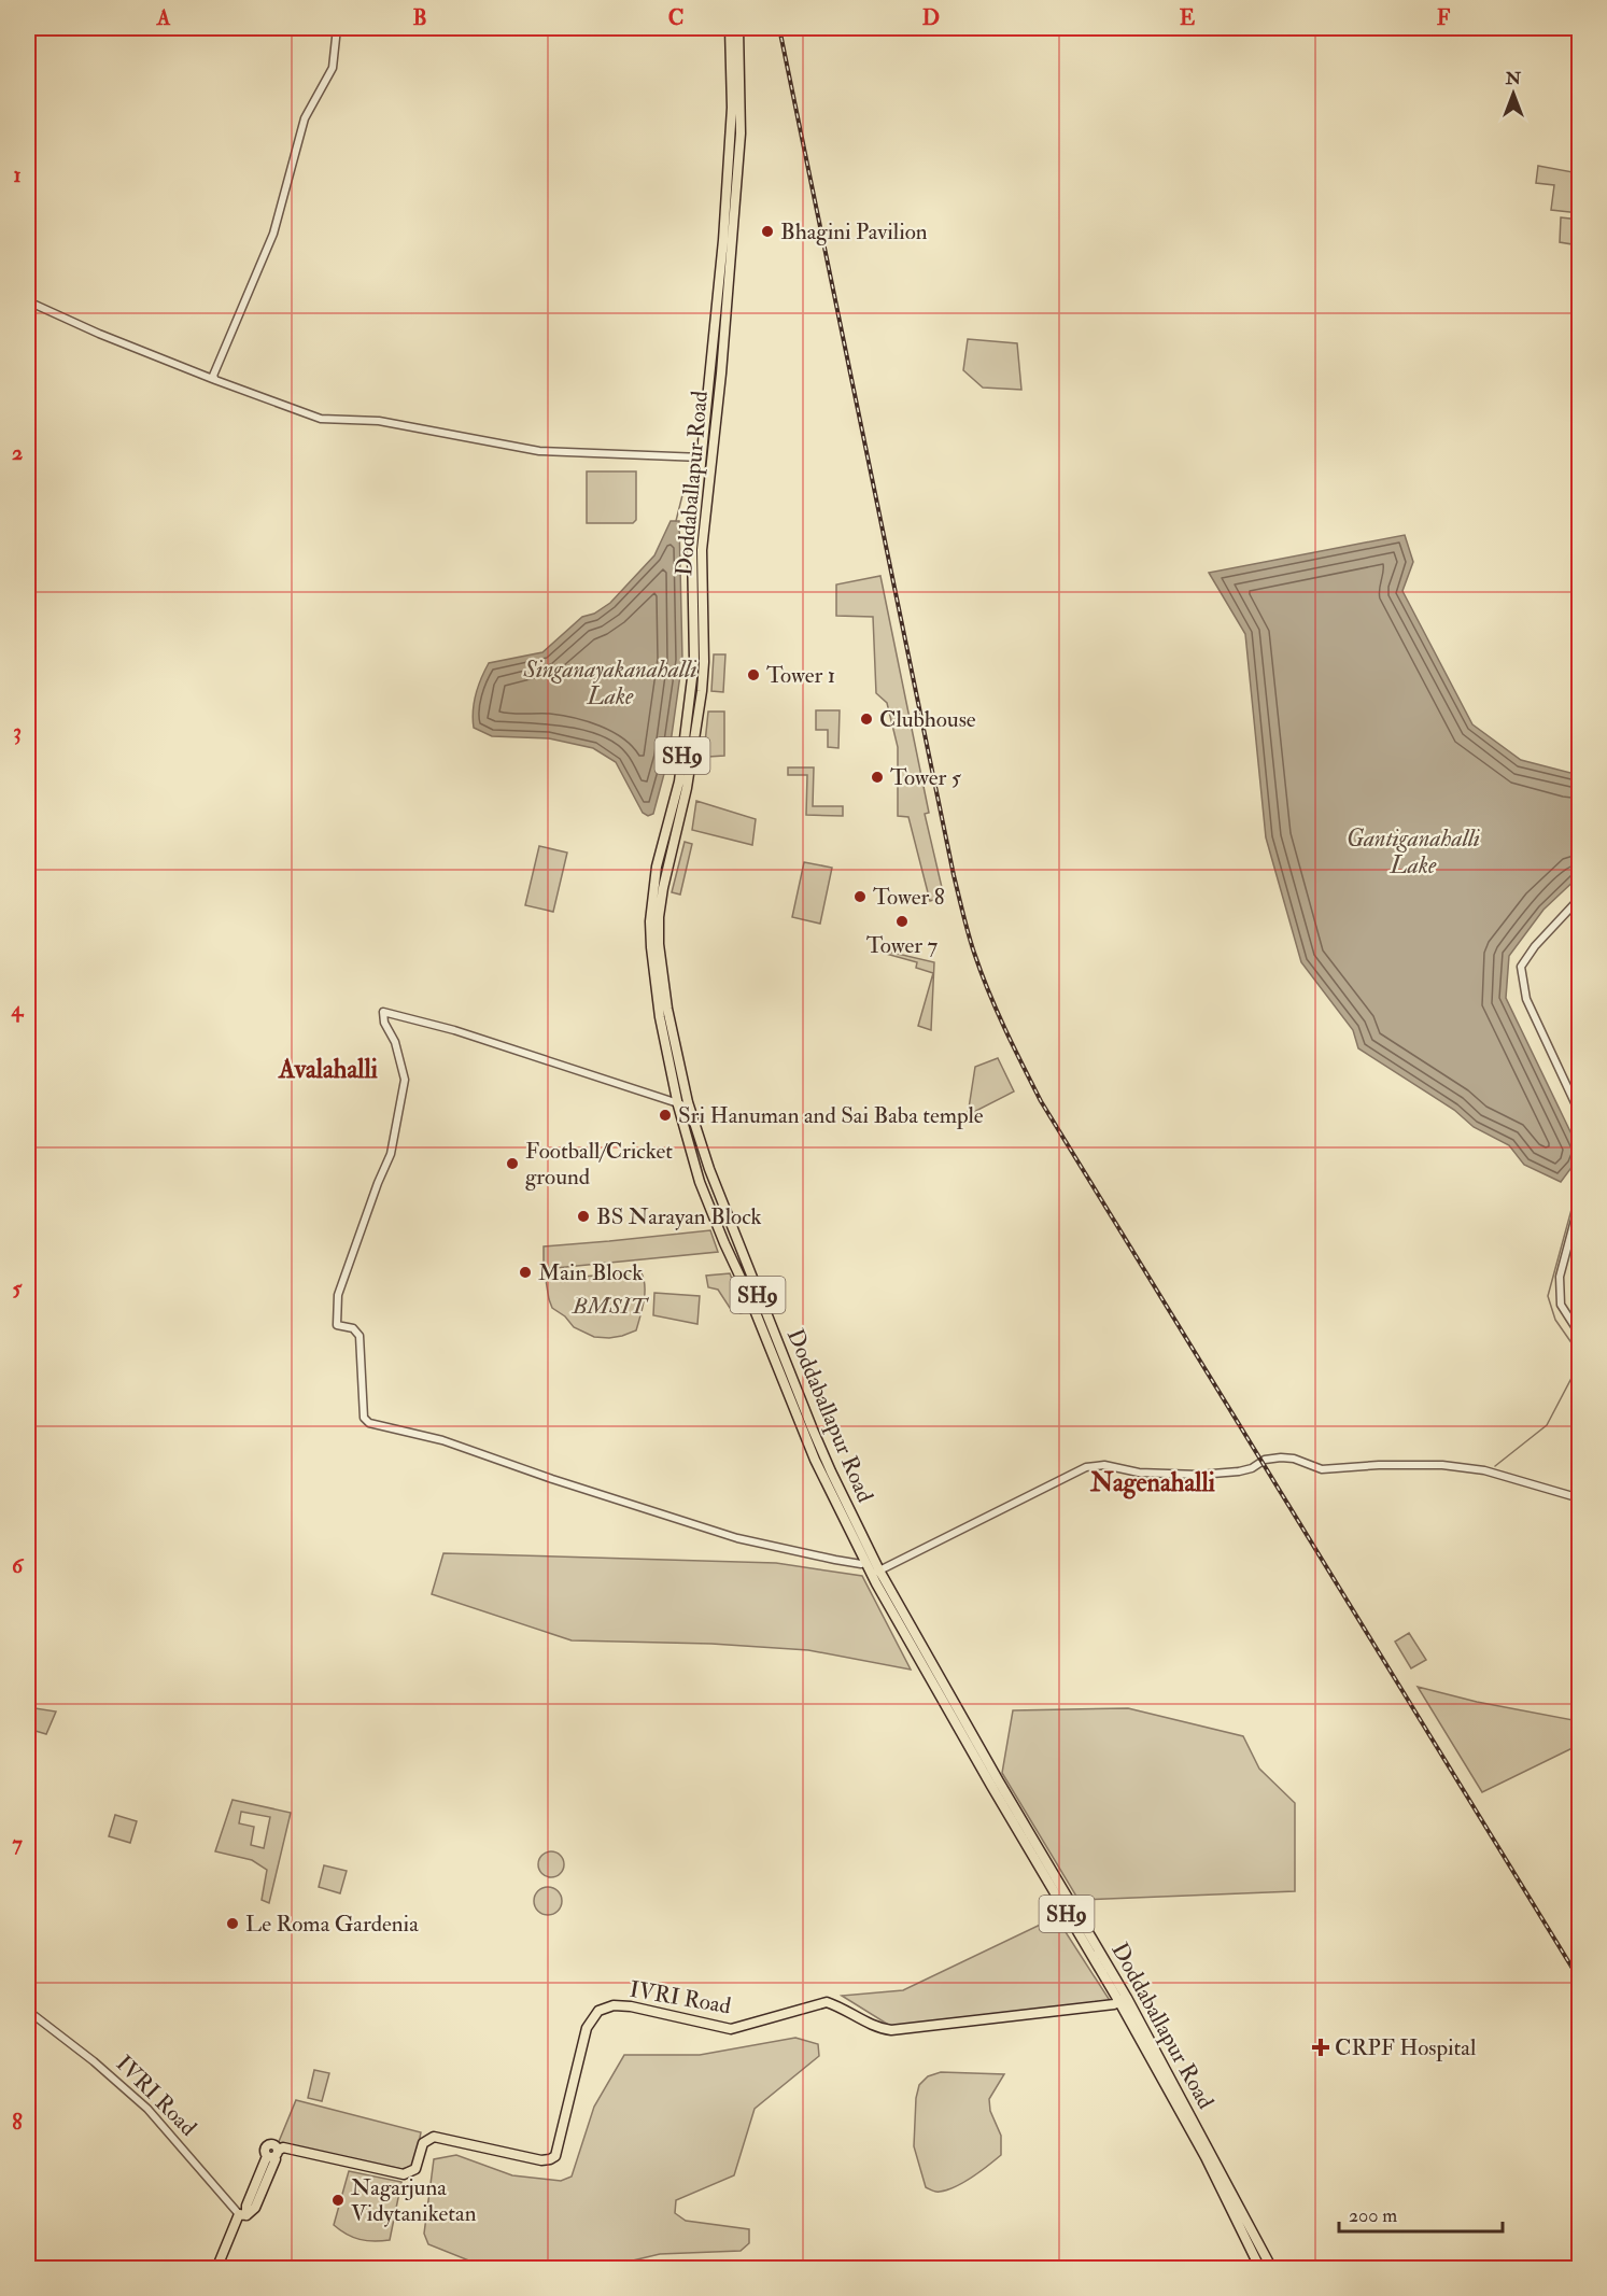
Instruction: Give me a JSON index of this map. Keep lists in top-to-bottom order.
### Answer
{
  "streets": {
    "main road": ["Doddaballapur Road", "SH9", "IVRI Road"]
  },
  "crossings": [
    ["Doddaballapur Road", "IVRI Road"]
  ],
  "districts": ["Avalahalli", "Nagenahalli"],
  "water": ["Singanayakanahalli Lake", "Gantiganahalli Lake"],
  "parks": ["BMSIT"],
  "places": {
    "other": [
      "Bhagini Pavilion",
      "Tower 1",
      "Clubhouse",
      "Tower 5",
      "Tower 8",
      "Tower 7",
      "Sri Hanuman and Sai Baba temple",
      "Football/Cricket ground",
      "BS Narayan Block",
      "Main Block",
      "Le Roma Gardenia",
      "Nagarjuna Vidytaniketan"
    ],
    "health": ["CRPF Hospital"]
  },
  "scale_bar": "200 m",
  "north": "top",
  "grid": {
    "columns": [
      "A",
      "B",
      "C",
      "D",
      "E",
      "F"
    ],
    "rows": [
      "1",
      "2",
      "3",
      "4",
      "5",
      "6",
      "7",
      "8"
    ]
  }
}
